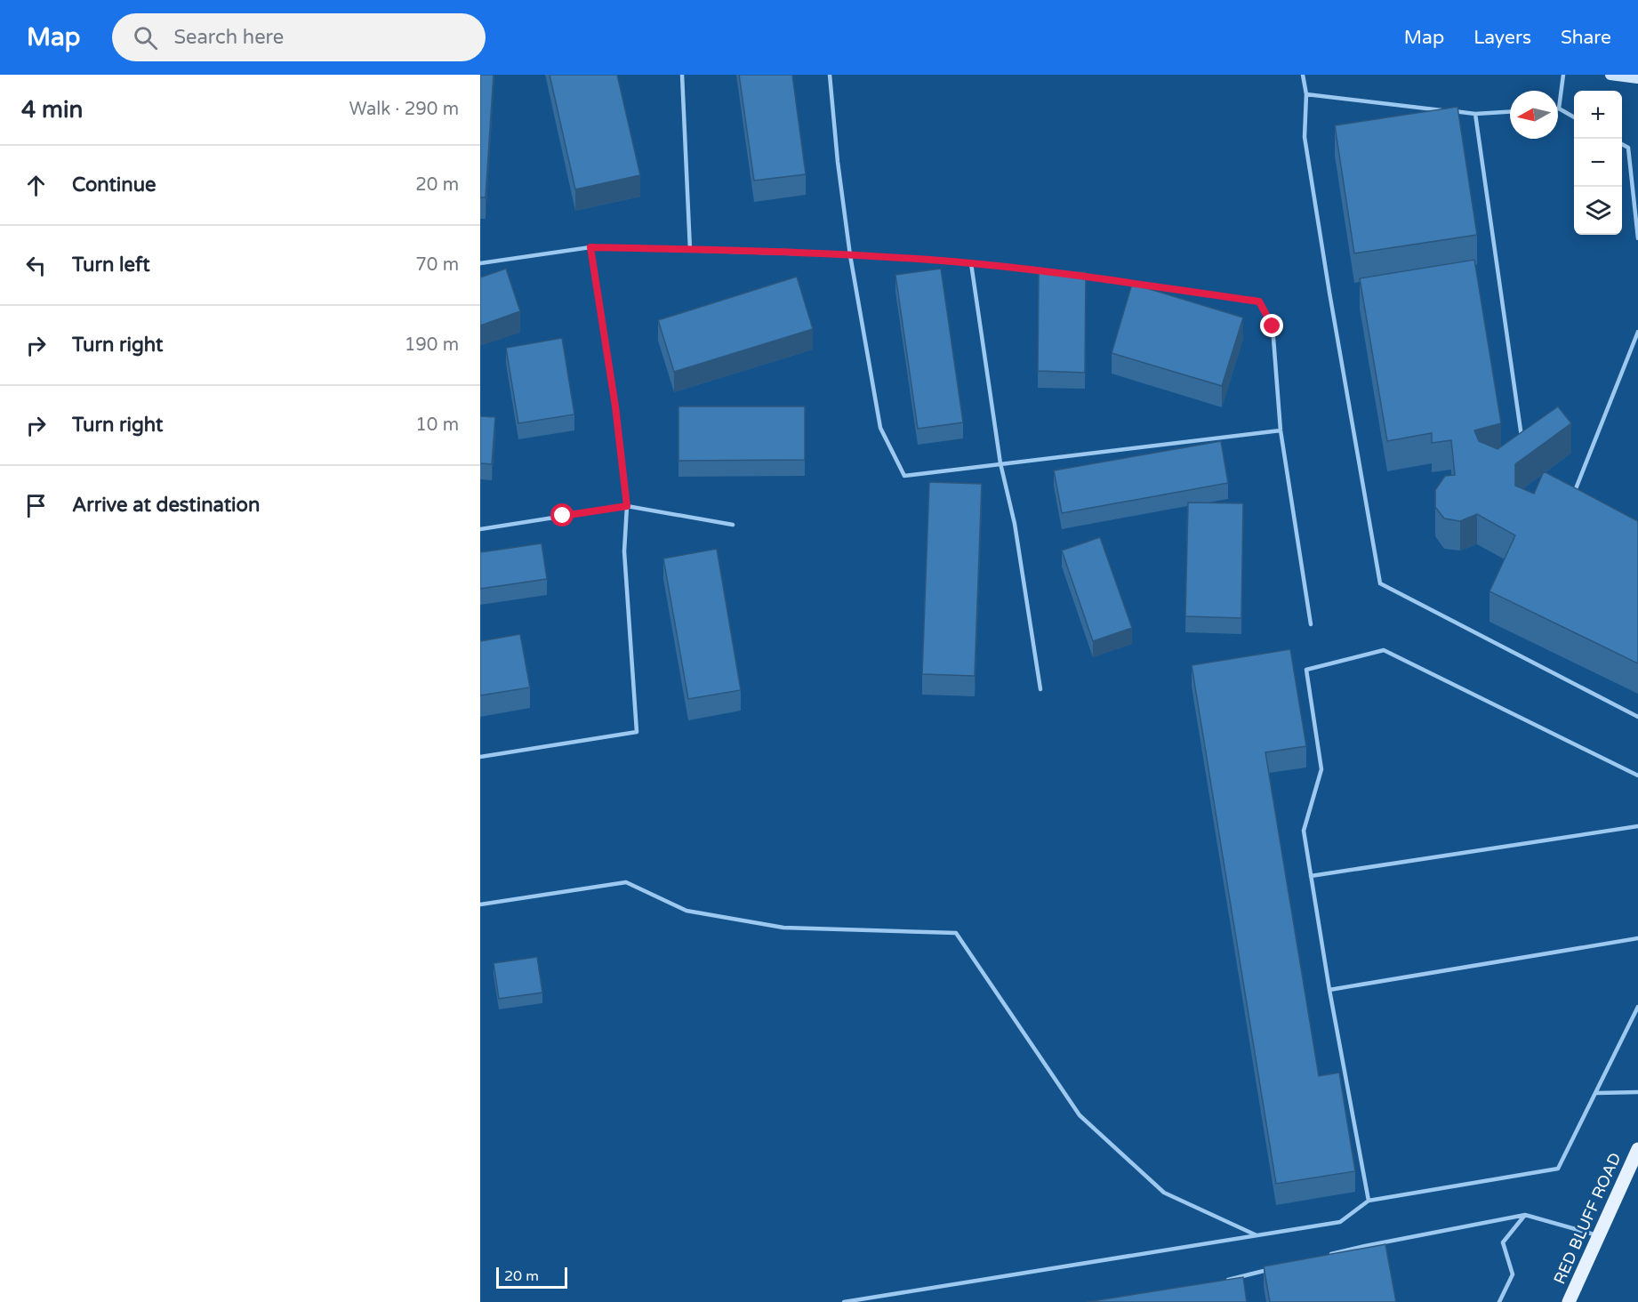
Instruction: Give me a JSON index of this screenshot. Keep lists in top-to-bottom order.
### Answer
{
  "streets": {
    "main road": ["RED BLUFF ROAD"]
  },
  "scale_bar": "20 m",
  "north": "left",
  "page": {
    "header": "Map",
    "search": "Search here",
    "nav": ["Map", "Layers", "Share"],
    "heading": ["4 min", "Walk · 290 m"],
    "map_buttons": ["+", "−"],
    "list": [
      ["Continue", "20 m"],
      ["Turn left", "70 m"],
      ["Turn right", "190 m"],
      ["Turn right", "10 m"],
      "Arrive at destination"
    ],
    "scale": "20 m"
  }
}
